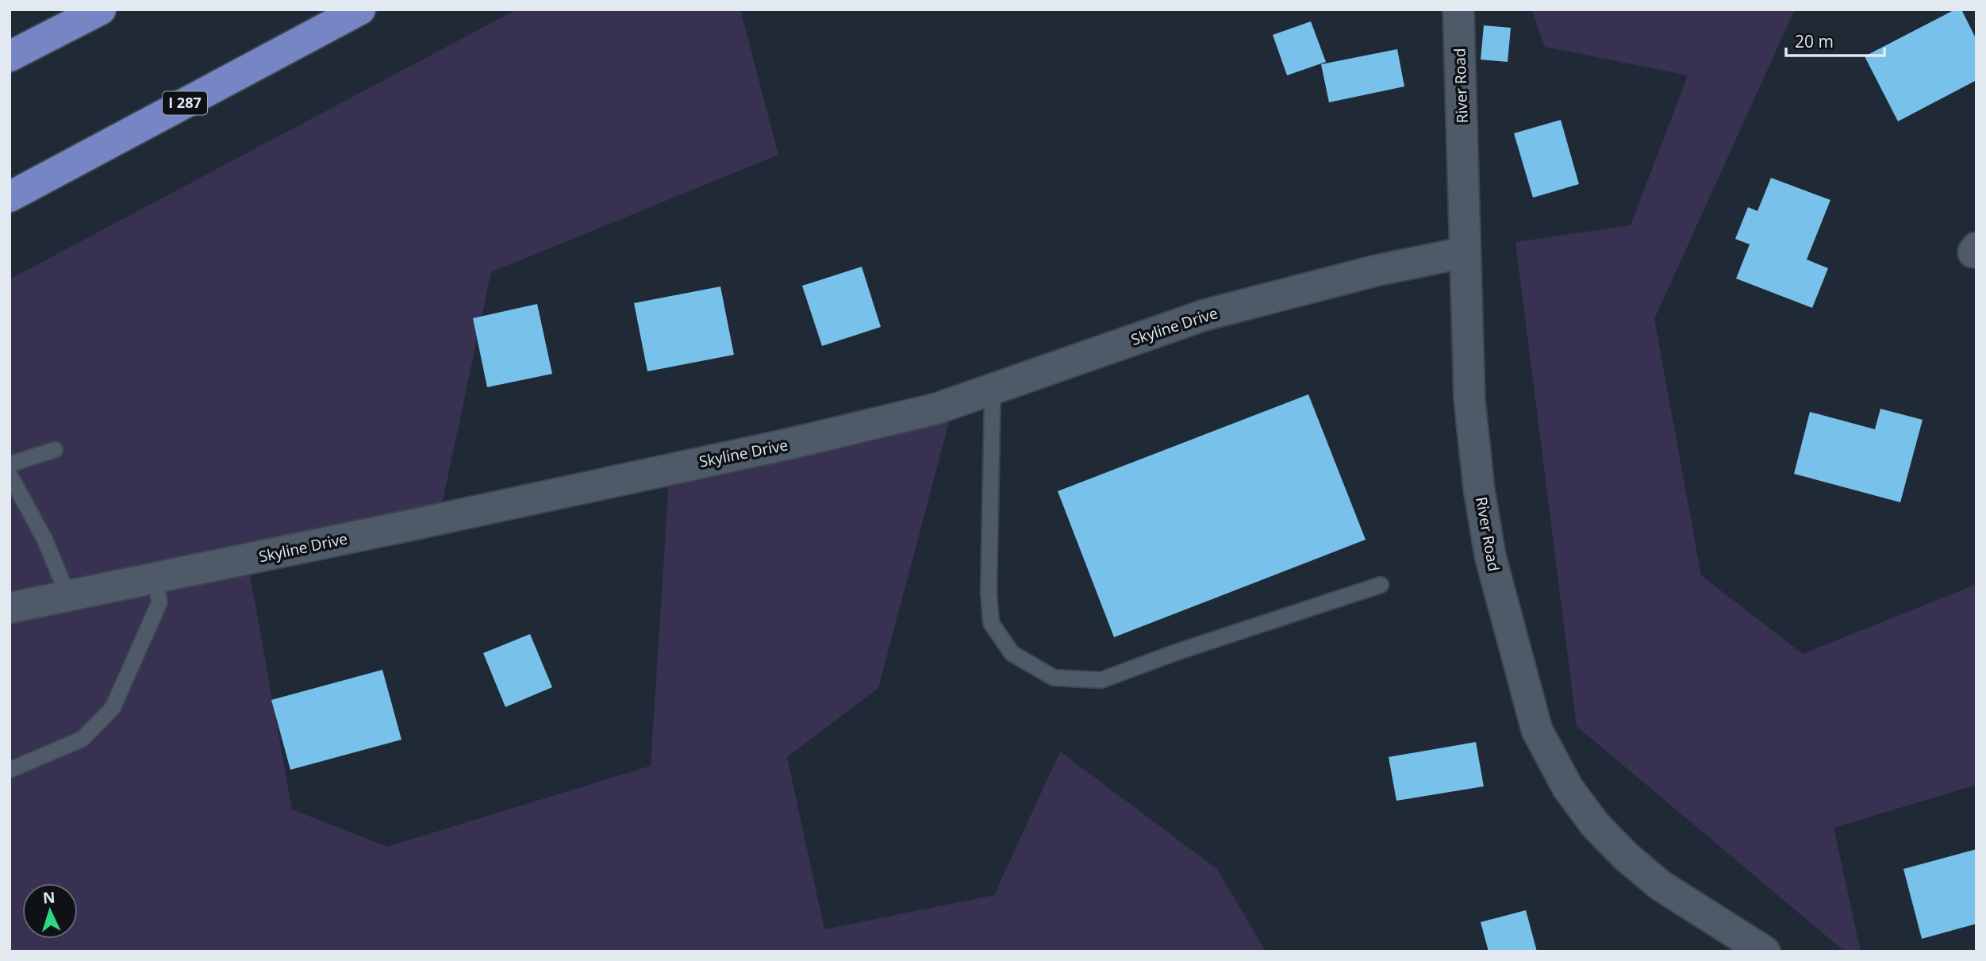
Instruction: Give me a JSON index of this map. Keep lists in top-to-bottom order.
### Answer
{
  "streets": {
    "highway": ["I 287"],
    "street": ["River Road", "Skyline Drive"]
  },
  "crossings": [
    ["River Road", "Skyline Drive"]
  ],
  "scale_bar": "20 m",
  "north": "top"
}
